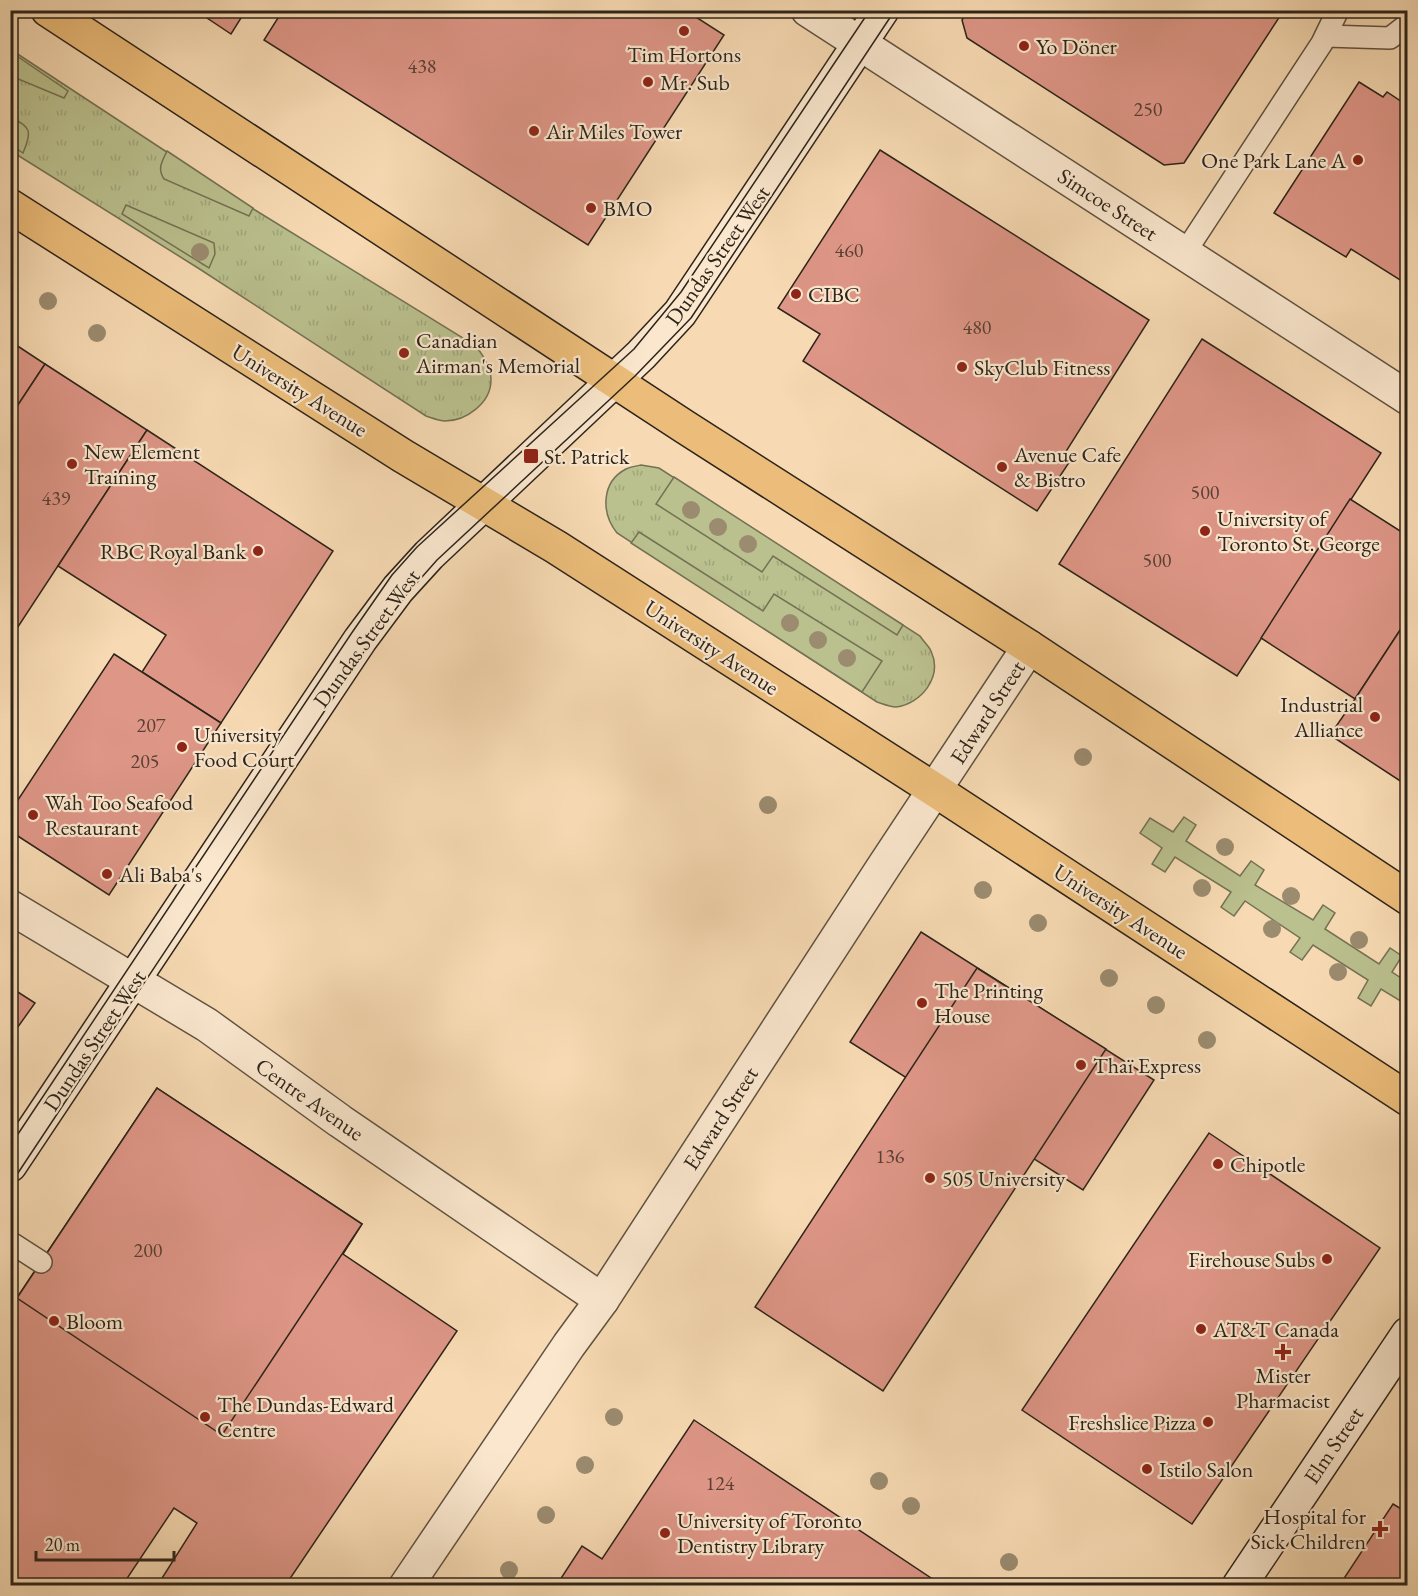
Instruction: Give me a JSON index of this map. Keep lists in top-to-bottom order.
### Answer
{
  "streets": {
    "main road": ["University Avenue"],
    "street": [
      "Simcoe Street",
      "Dundas Street West",
      "Edward Street",
      "Centre Avenue",
      "Elm Street"
    ]
  },
  "crossings": [
    ["Simcoe Street", "Dundas Street West"],
    ["Dundas Street West", "University Avenue"],
    ["Dundas Street West", "Centre Avenue"],
    ["University Avenue", "Edward Street"],
    ["Edward Street", "Centre Avenue"]
  ],
  "places": {
    "other": [
      "Tim Hortons",
      "Yo Döner",
      "Mr. Sub",
      "Air Miles Tower",
      "One Park Lane A",
      "BMO",
      "CIBC",
      "Canadian Airman's Memorial",
      "SkyClub Fitness",
      "New Element Training",
      "Avenue Cafe & Bistro",
      "University of Toronto St. George",
      "RBC Royal Bank",
      "Industrial Alliance",
      "University Food Court",
      "Wah Too Seafood Restaurant",
      "Ali Baba's",
      "The Printing House",
      "Thaï Express",
      "Chipotle",
      "505 University",
      "Firehouse Subs",
      "Bloom",
      "AT&T Canada",
      "The Dundas-Edward Centre",
      "Freshslice Pizza",
      "Istilo Salon",
      "University of Toronto Dentistry Library"
    ],
    "transit": ["St. Patrick"],
    "health": ["Mister Pharmacist", "Hospital for Sick Children"]
  },
  "house_numbers": [
    "438",
    "250",
    "460",
    "480",
    "500",
    "439",
    "500",
    "207",
    "205",
    "136",
    "200",
    "124"
  ],
  "scale_bar": "20 m"
}
